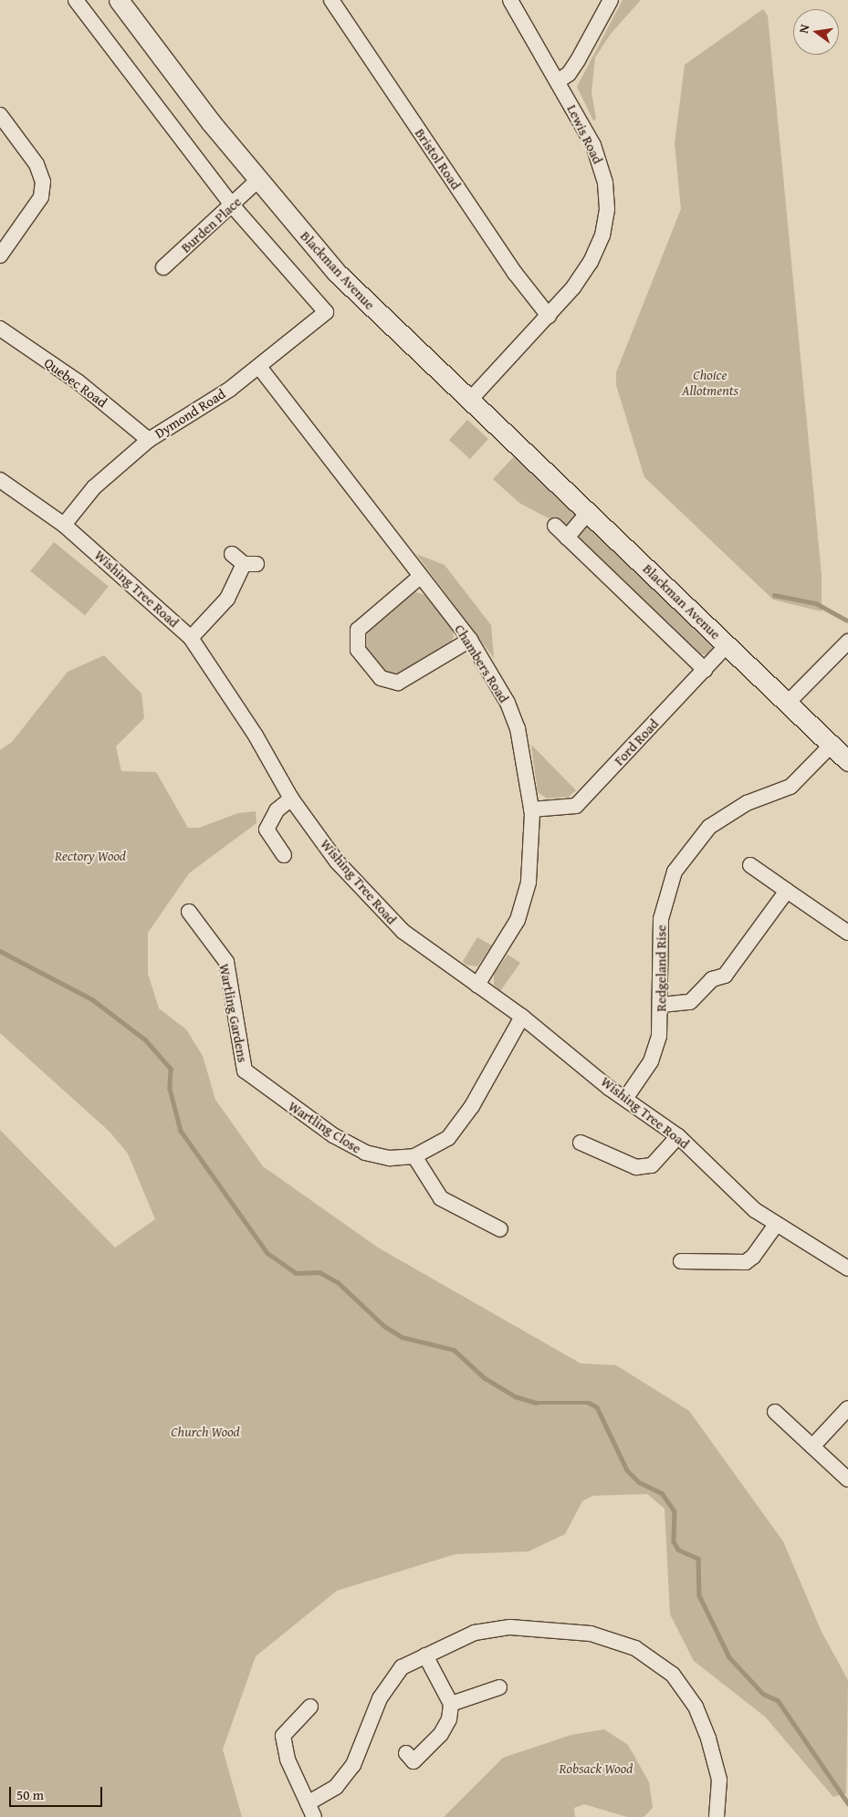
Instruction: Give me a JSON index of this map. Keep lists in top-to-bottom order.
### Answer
{
  "streets": {
    "street": [
      "Lewis Road",
      "Bristol Road",
      "Burden Place",
      "Blackman Avenue",
      "Quebec Road",
      "Dymond Road",
      "Wishing Tree Road",
      "Chambers Road",
      "Ford Road",
      "Redgeland Rise",
      "Wartling Gardens",
      "Wartling Close"
    ]
  },
  "crossings": [
    ["Lewis Road", "Bristol Road"],
    ["Lewis Road", "Blackman Avenue"],
    ["Burden Place", "Blackman Avenue"],
    ["Burden Place", "Dymond Road"],
    ["Blackman Avenue", "Ford Road"],
    ["Blackman Avenue", "Redgeland Rise"],
    ["Quebec Road", "Dymond Road"],
    ["Dymond Road", "Wishing Tree Road"],
    ["Dymond Road", "Chambers Road"],
    ["Wishing Tree Road", "Chambers Road"],
    ["Wishing Tree Road", "Redgeland Rise"],
    ["Wishing Tree Road", "Wartling Close"],
    ["Chambers Road", "Ford Road"],
    ["Wartling Gardens", "Wartling Close"]
  ],
  "parks": [
    "Choice Allotments",
    "Rectory Wood",
    "Church Wood",
    "Robsack Wood"
  ],
  "scale_bar": "50 m",
  "north": "left"
}
